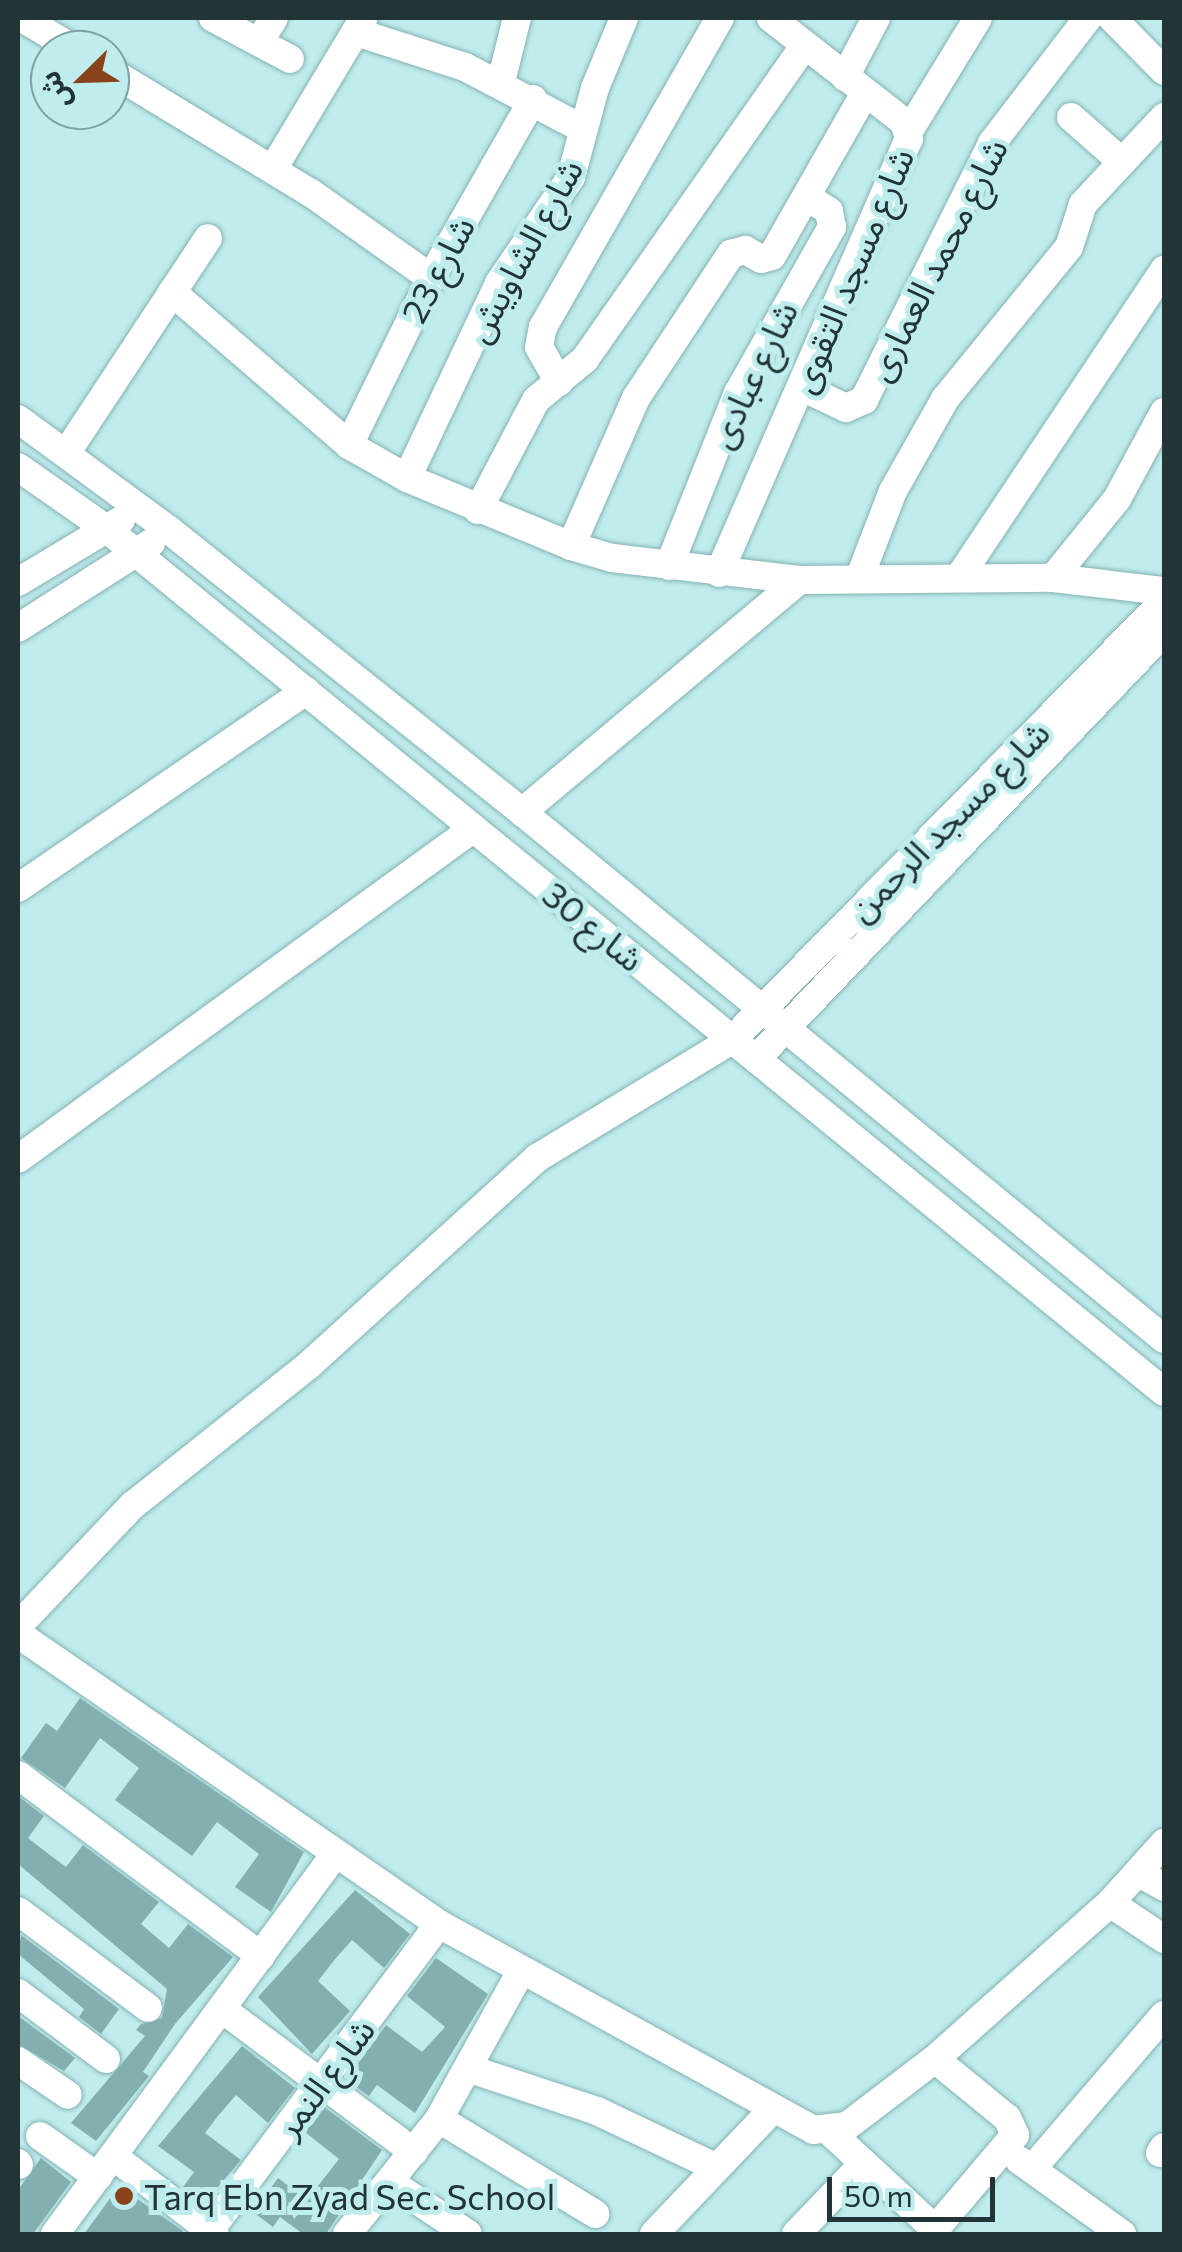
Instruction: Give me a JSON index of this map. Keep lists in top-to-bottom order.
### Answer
{
  "streets": {
    "street": [
      "شارع الشاويش",
      "شارع محمد العمارى",
      "شارع 23",
      "شارع مسجد التقوى",
      "شارع عبادى",
      "شارع مسجد الرحمن",
      "شارع 30",
      "شارع النمر"
    ]
  },
  "crossings": [
    ["شارع محمد العمارى", "شارع مسجد التقوى"],
    ["شارع مسجد الرحمن", "شارع 30"]
  ],
  "places": ["Tarq Ebn Zyad Sec. School"],
  "scale_bar": "50 m",
  "north": "bottom left"
}
